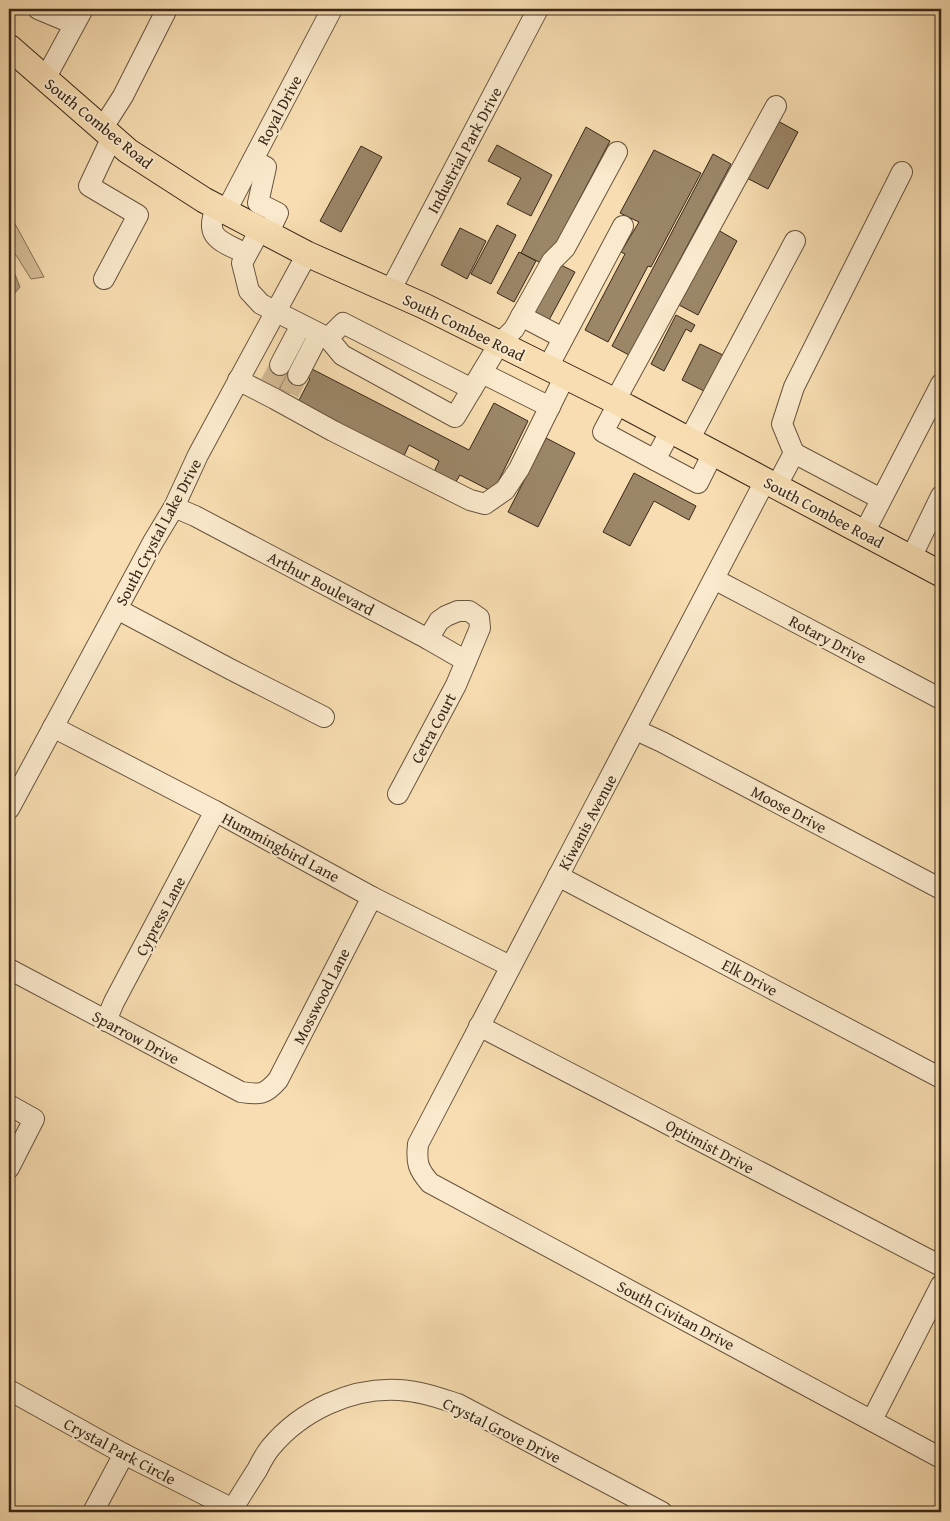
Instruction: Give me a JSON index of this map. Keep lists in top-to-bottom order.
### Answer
{
  "streets": {
    "main road": ["South Combee Road"],
    "street": [
      "Royal Drive",
      "Industrial Park Drive",
      "South Crystal Lake Drive",
      "Arthur Boulevard",
      "Rotary Drive",
      "Cetra Court",
      "Moose Drive",
      "Kiwanis Avenue",
      "Hummingbird Lane",
      "Cypress Lane",
      "Elk Drive",
      "Mosswood Lane",
      "Sparrow Drive",
      "Optimist Drive",
      "South Civitan Drive",
      "Crystal Grove Drive",
      "Crystal Park Circle"
    ]
  },
  "crossings": [
    ["Royal Drive", "South Combee Road"],
    ["South Combee Road", "Industrial Park Drive"],
    ["South Combee Road", "South Crystal Lake Drive"],
    ["South Combee Road", "Kiwanis Avenue"],
    ["South Crystal Lake Drive", "Arthur Boulevard"],
    ["South Crystal Lake Drive", "Hummingbird Lane"],
    ["Arthur Boulevard", "Cetra Court"],
    ["Rotary Drive", "Kiwanis Avenue"],
    ["Moose Drive", "Kiwanis Avenue"],
    ["Kiwanis Avenue", "Hummingbird Lane"],
    ["Kiwanis Avenue", "Elk Drive"],
    ["Kiwanis Avenue", "Optimist Drive"],
    ["Kiwanis Avenue", "South Civitan Drive"],
    ["Hummingbird Lane", "Cypress Lane"],
    ["Hummingbird Lane", "Mosswood Lane"],
    ["Cypress Lane", "Sparrow Drive"],
    ["Mosswood Lane", "Sparrow Drive"],
    ["Crystal Grove Drive", "Crystal Park Circle"]
  ]
}
